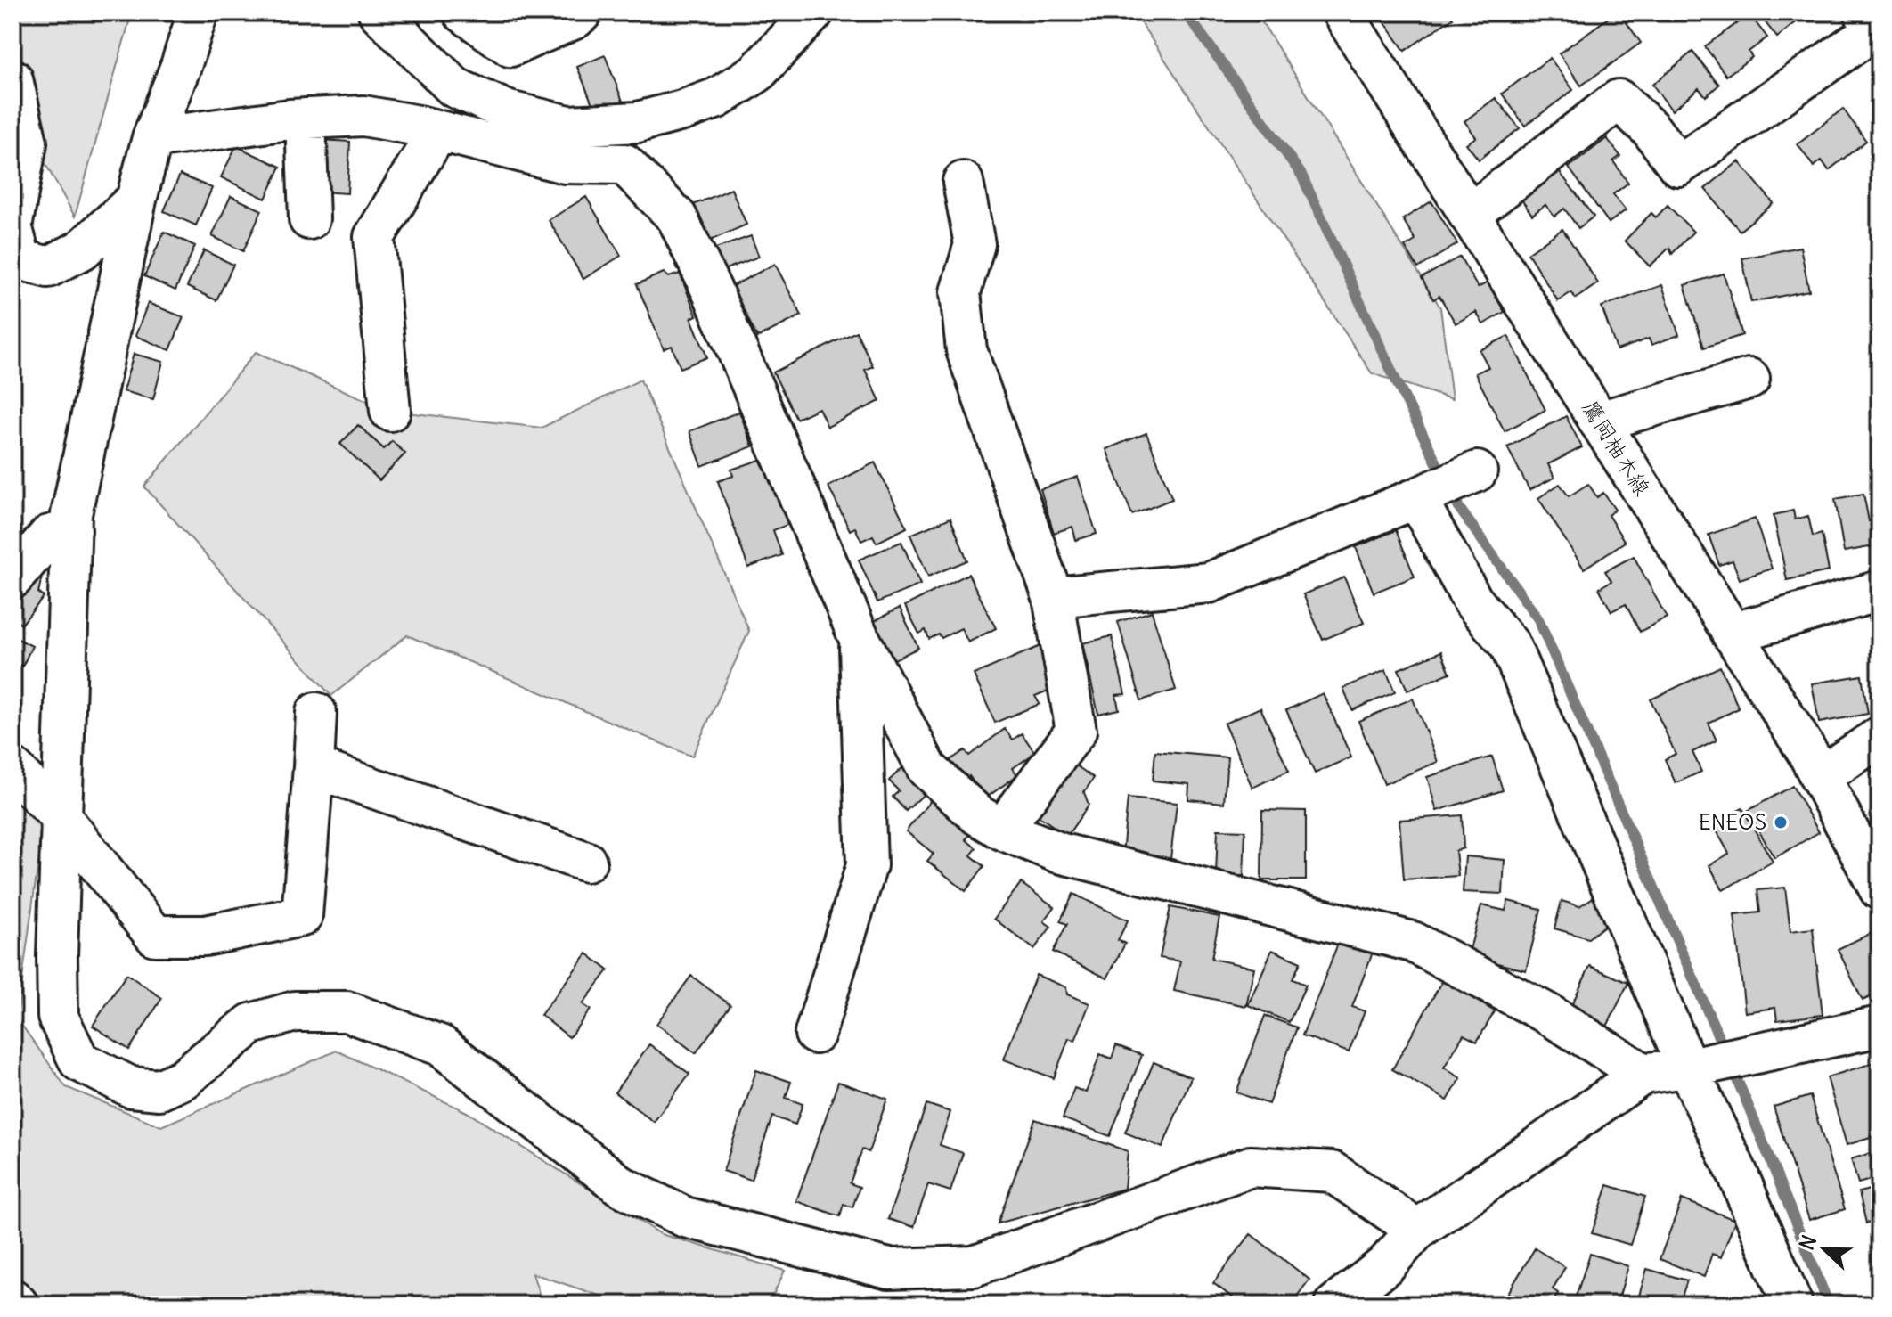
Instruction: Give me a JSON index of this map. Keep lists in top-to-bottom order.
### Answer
{
  "streets": {
    "street": ["鷹岡柚木線"]
  },
  "places": ["ENEOS"],
  "north": "left"
}
